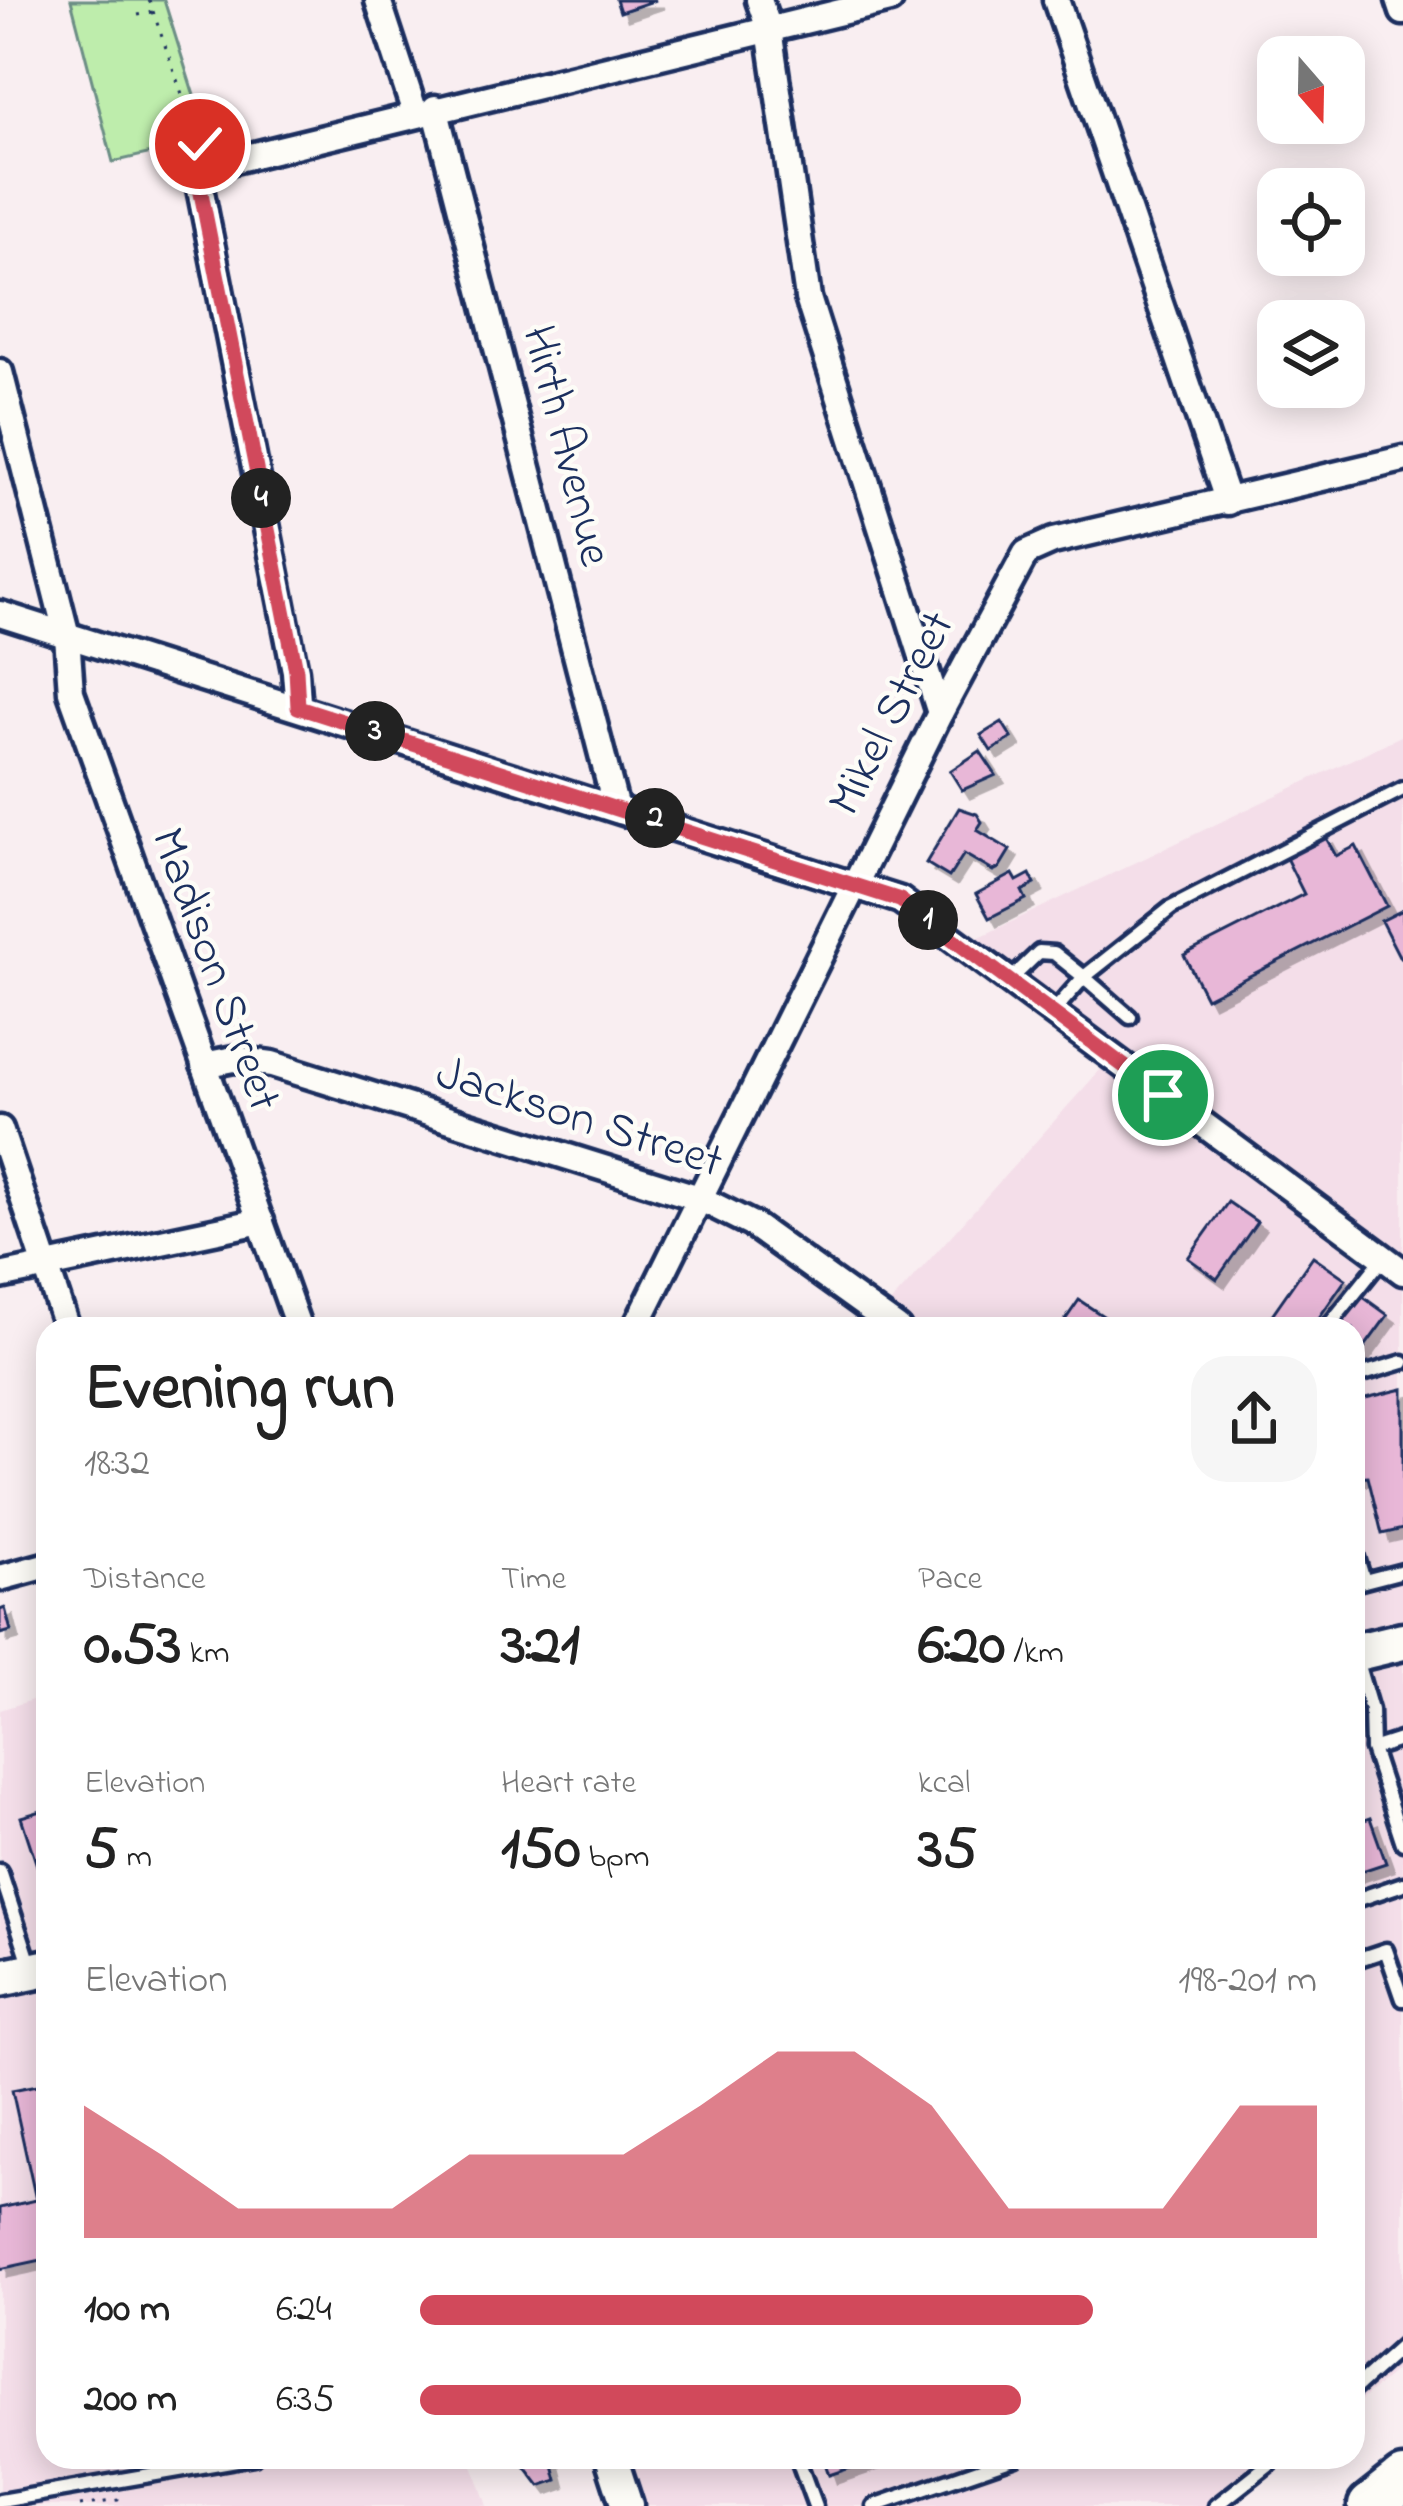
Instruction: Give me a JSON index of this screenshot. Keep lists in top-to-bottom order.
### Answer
{
  "streets": {
    "street": [
      "Hirth Avenue",
      "Mikel Street",
      "Madison Street",
      "Jackson Street"
    ]
  },
  "crossings": [
    ["Mikel Street", "Jackson Street"],
    ["Madison Street", "Jackson Street"]
  ],
  "north": "bottom",
  "page": {
    "pins": [
      "4",
      "3",
      "2",
      "1"
    ],
    "heading": ["Evening run", "18:32"],
    "stats": [
      ["Distance", "0.53 km"],
      ["Time", "3:21"],
      ["Pace", "6:20 /km"],
      ["Elevation", "5 m"],
      ["Heart rate", "150 bpm"],
      ["kcal", "35"]
    ],
    "chart": ["Elevation", "198–201 m"],
    "list": [
      {
        "name": "100 m",
        "note": "6:24"
      },
      {
        "name": "200 m",
        "note": "6:35"
      }
    ]
  }
}
